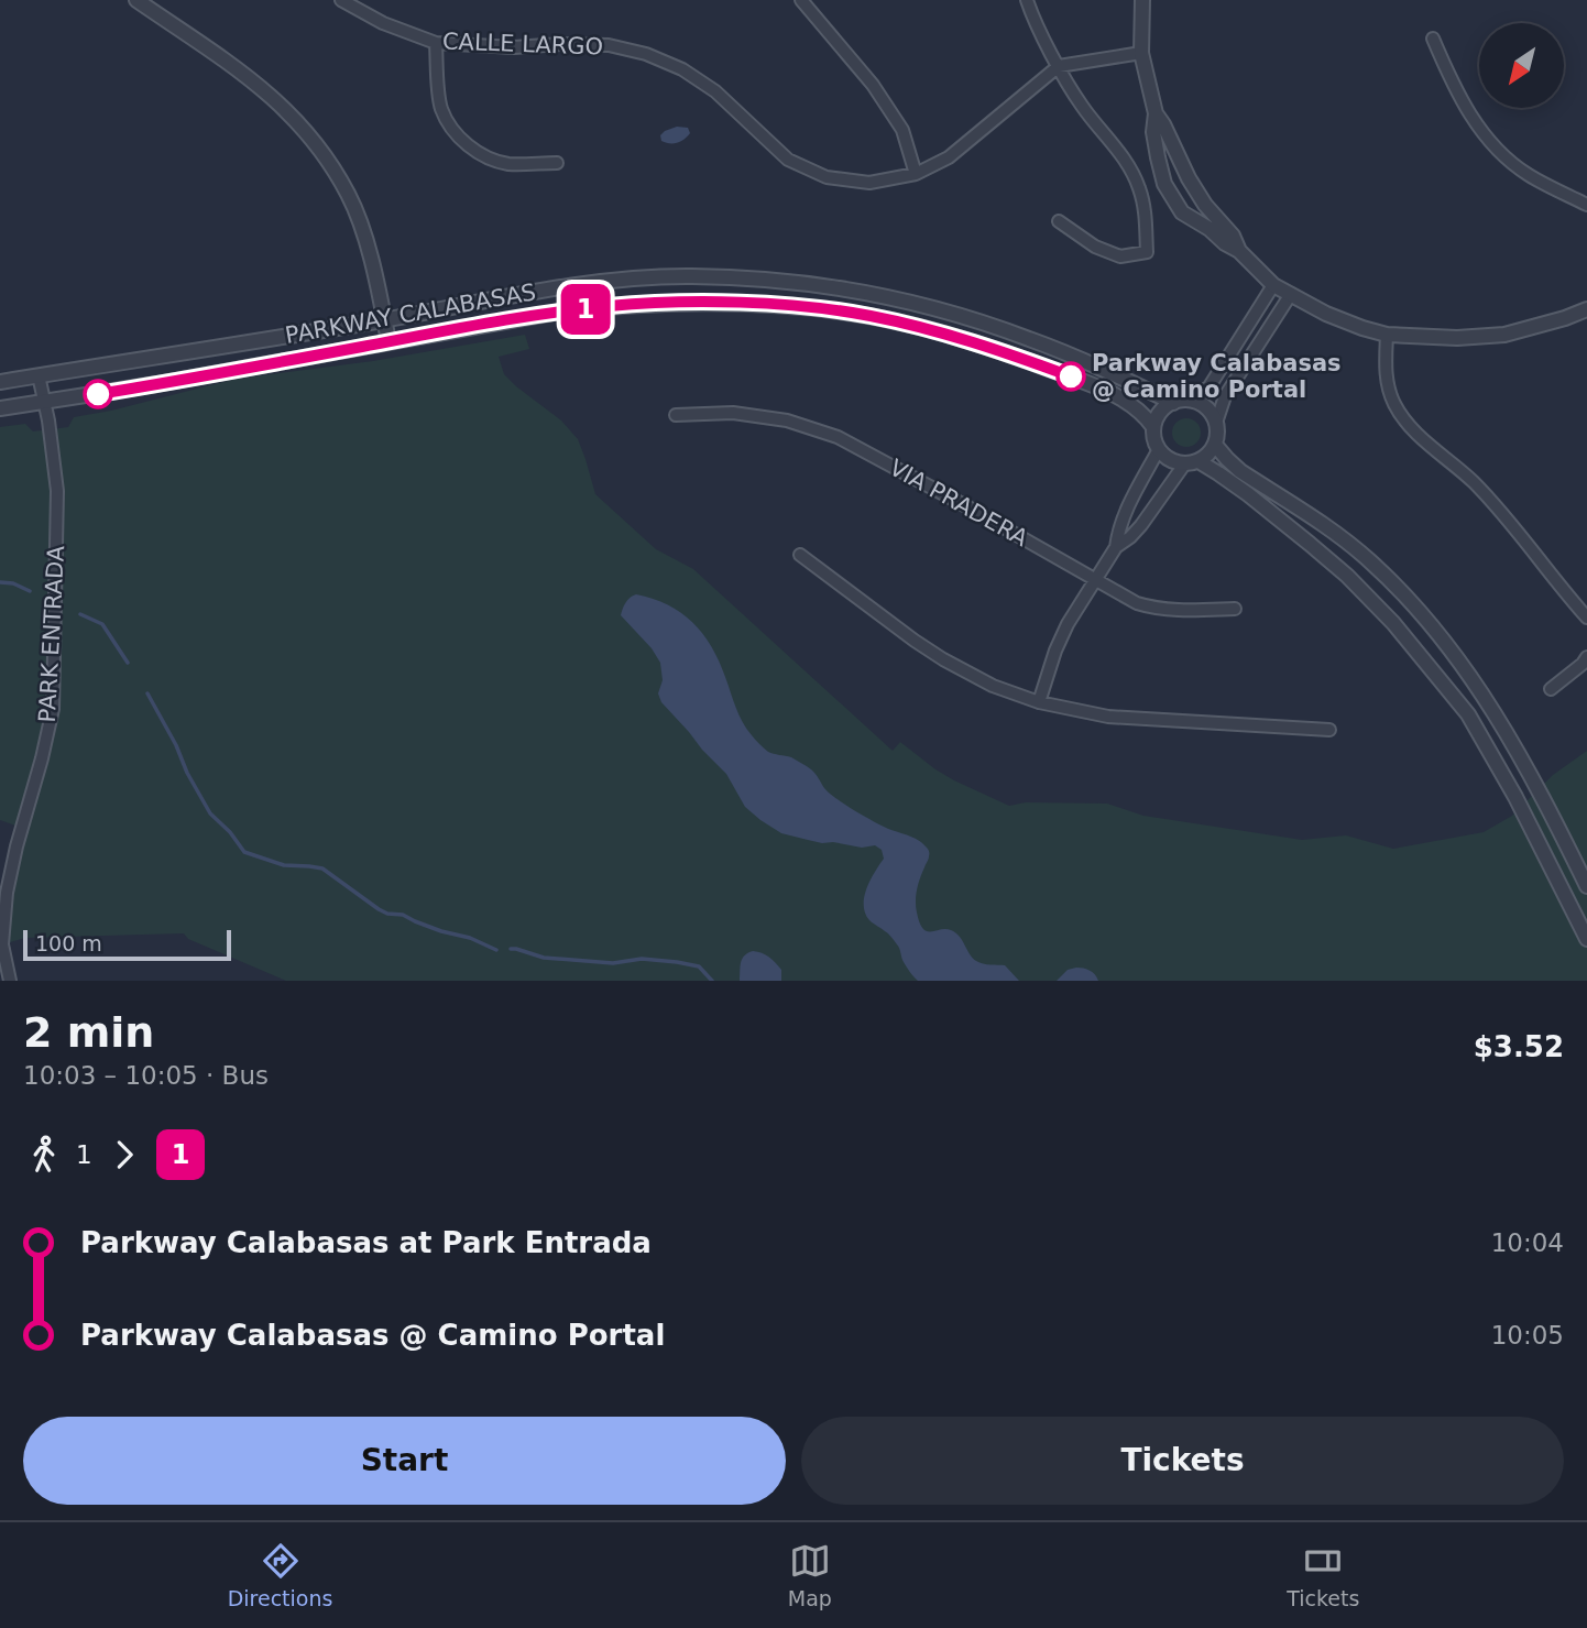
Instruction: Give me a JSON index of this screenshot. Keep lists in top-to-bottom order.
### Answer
{
  "streets": {
    "street": [
      "CALLE LARGO",
      "PARKWAY CALABASAS",
      "VIA PRADERA",
      "PARK ENTRADA"
    ]
  },
  "crossings": [
    ["PARKWAY CALABASAS", "PARK ENTRADA"]
  ],
  "places": ["Parkway Calabasas @ Camino Portal"],
  "lines": ["bus line 1"],
  "scale_bar": "100 m",
  "north": "bottom left",
  "page": {
    "on_map": "1",
    "scale": "100 m",
    "heading": ["2 min", "10:03 – 10:05 · Bus", "$3.52"],
    "legs": ["1", "1"],
    "list": [
      {
        "name": "Parkway Calabasas at Park Entrada",
        "value": "10:04"
      },
      {
        "name": "Parkway Calabasas @ Camino Portal",
        "value": "10:05"
      }
    ],
    "buttons": ["Start", "Tickets"],
    "tabs": ["Directions", "Map", "Tickets"]
  }
}
